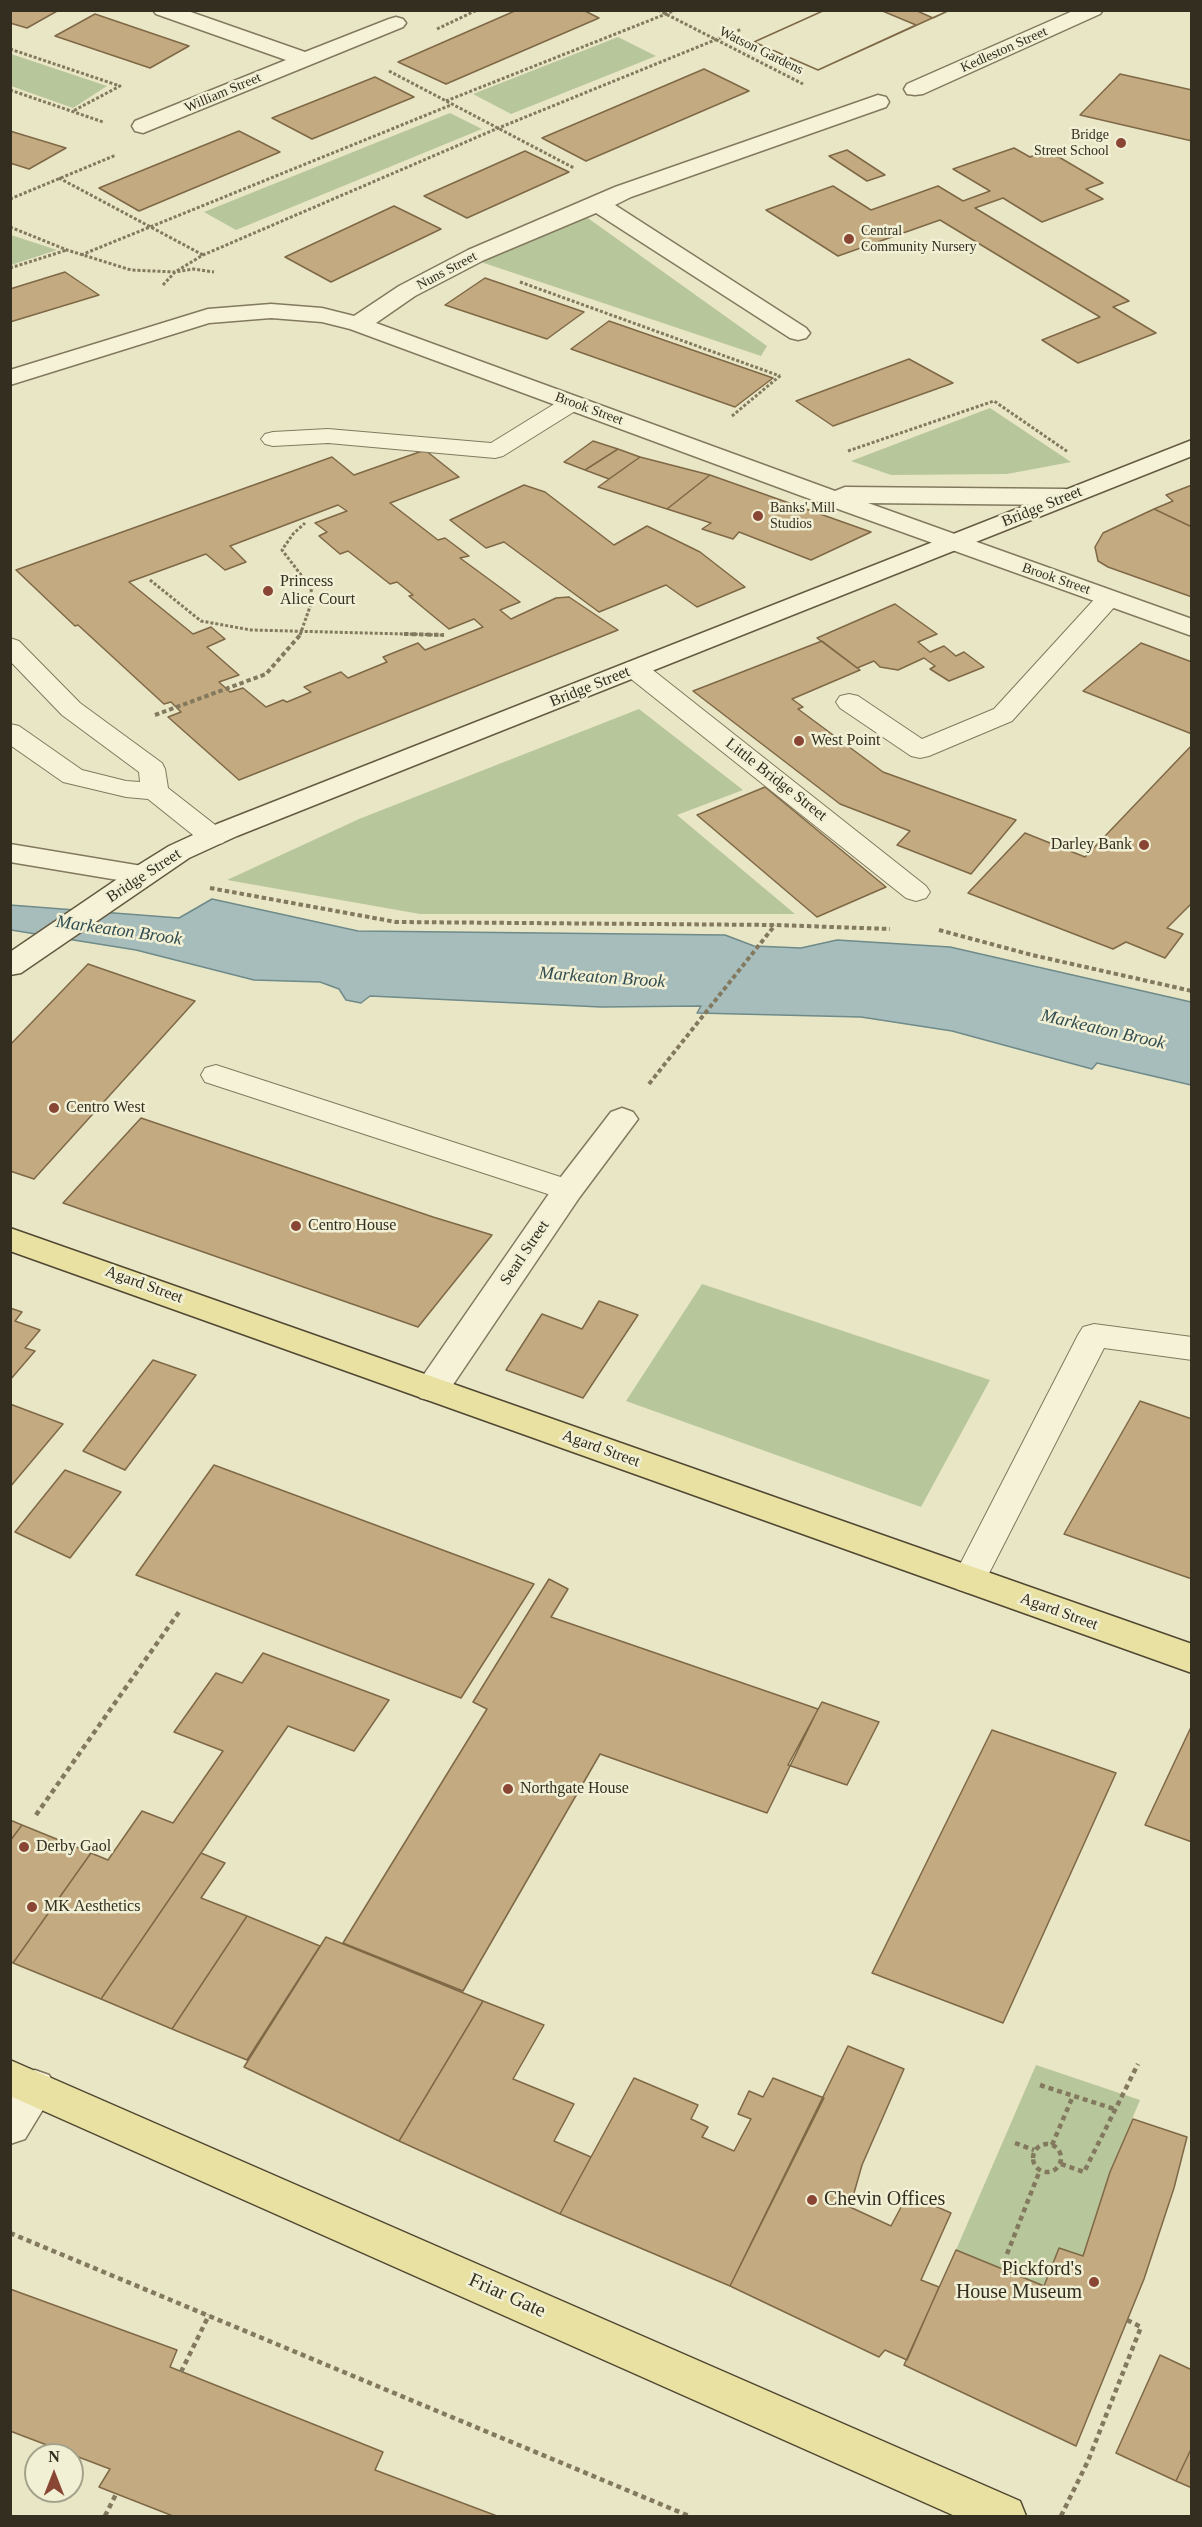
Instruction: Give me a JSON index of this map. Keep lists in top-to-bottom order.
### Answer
{
  "streets": {
    "main road": ["Agard Street", "Friar Gate"],
    "street": [
      "Kedleston Street",
      "William Street",
      "Nuns Street",
      "Brook Street",
      "Bridge Street",
      "Searl Street"
    ],
    "lane": ["Little Bridge Street"],
    "path": ["Watson Gardens"]
  },
  "crossings": [
    ["Watson Gardens", "Nuns Street"],
    ["Nuns Street", "Brook Street"],
    ["Brook Street", "Bridge Street"],
    ["Bridge Street", "Little Bridge Street"],
    ["Searl Street", "Agard Street"]
  ],
  "water": ["Markeaton Brook"],
  "places": [
    "Bridge Street School",
    "Central Community Nursery",
    "Banks' Mill Studios",
    "Princess Alice Court",
    "West Point",
    "Darley Bank",
    "Centro West",
    "Centro House",
    "Northgate House",
    "Derby Gaol",
    "MK Aesthetics",
    "Chevin Offices",
    "Pickford's House Museum"
  ],
  "north": "top"
}
